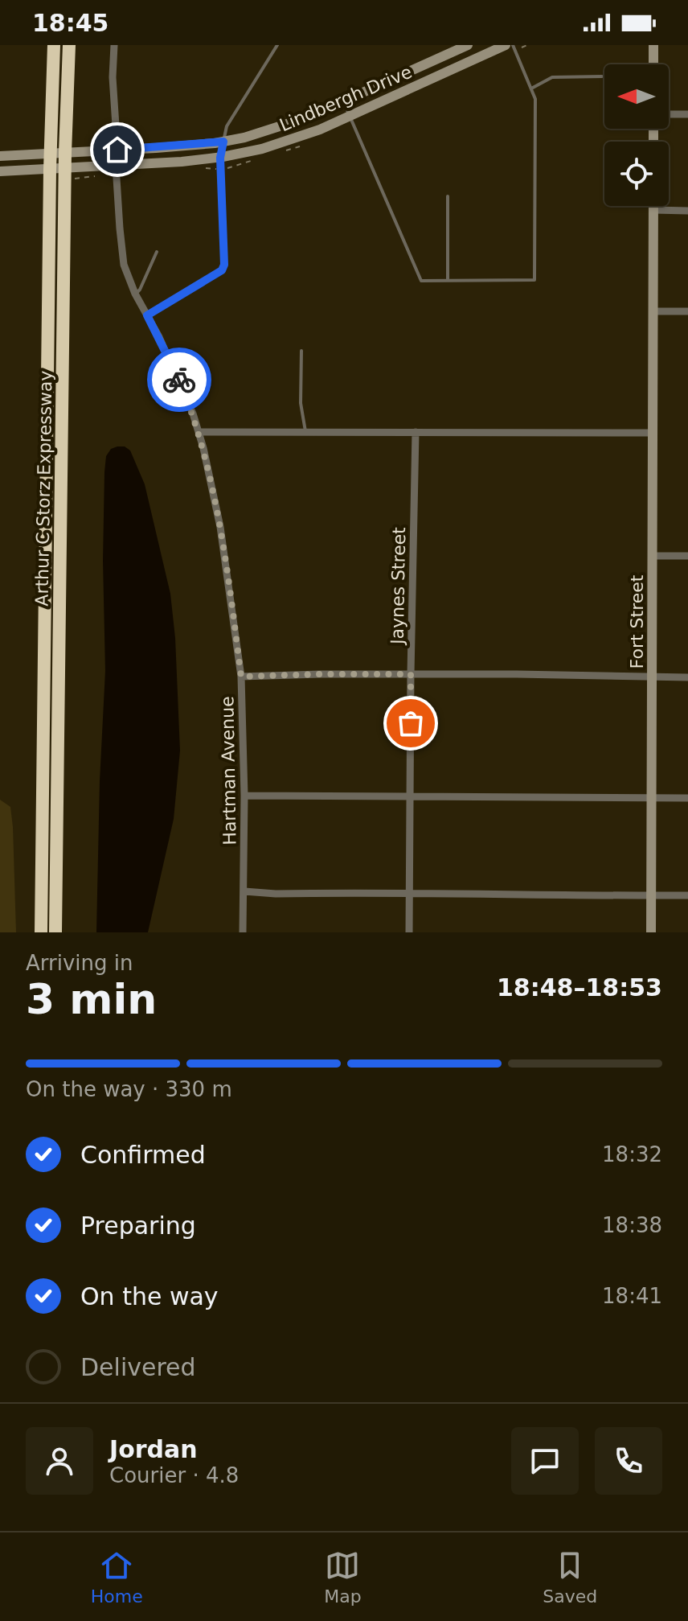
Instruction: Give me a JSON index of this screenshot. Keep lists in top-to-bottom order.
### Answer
{
  "streets": {
    "highway": ["Arthur C Storz Expressway"],
    "street": [
      "Lindbergh Drive",
      "Jaynes Street",
      "Fort Street",
      "Hartman Avenue"
    ]
  },
  "crossings": [
    ["Lindbergh Drive", "Arthur C Storz Expressway"],
    ["Lindbergh Drive", "Hartman Avenue"]
  ],
  "north": "left",
  "page": {
    "status": "18:45",
    "heading": ["3 min", "Arriving in", "18:48–18:53"],
    "panel": ["Jordan", "Courier · 4.8"],
    "bar": "On the way · 330 m",
    "list": [
      ["Confirmed", "18:32"],
      ["Preparing", "18:38"],
      ["On the way", "18:41"],
      "Delivered"
    ],
    "tabs": ["Home", "Map", "Saved"]
  }
}
